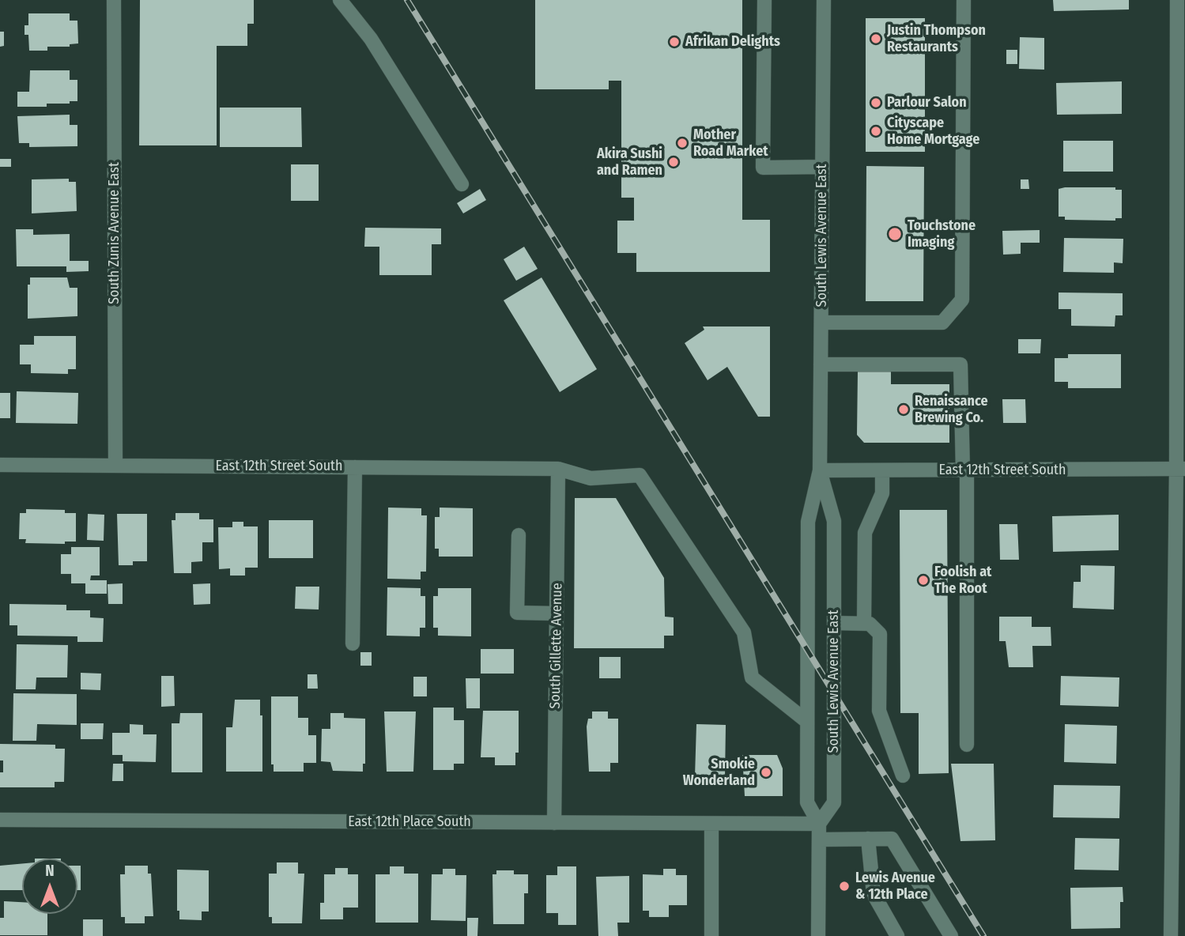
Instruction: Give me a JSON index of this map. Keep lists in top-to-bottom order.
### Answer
{
  "streets": {
    "street": [
      "South Zunis Avenue East",
      "South Lewis Avenue East",
      "East 12th Street South",
      "South Gillette Avenue",
      "East 12th Place South"
    ]
  },
  "crossings": [
    ["South Zunis Avenue East", "East 12th Street South"],
    ["South Lewis Avenue East", "East 12th Street South"],
    ["South Lewis Avenue East", "East 12th Place South"],
    ["East 12th Street South", "South Gillette Avenue"],
    ["South Gillette Avenue", "East 12th Place South"]
  ],
  "places": [
    "Justin Thompson Restaurants",
    "Afrikan Delights",
    "Parlour Salon",
    "Cityscape Home Mortgage",
    "Mother Road Market",
    "Akira Sushi and Ramen",
    "Touchstone Imaging",
    "Renaissance Brewing Co.",
    "Foolish at The Root",
    "Smokie Wonderland",
    "Lewis Avenue & 12th Place"
  ],
  "north": "top"
}
